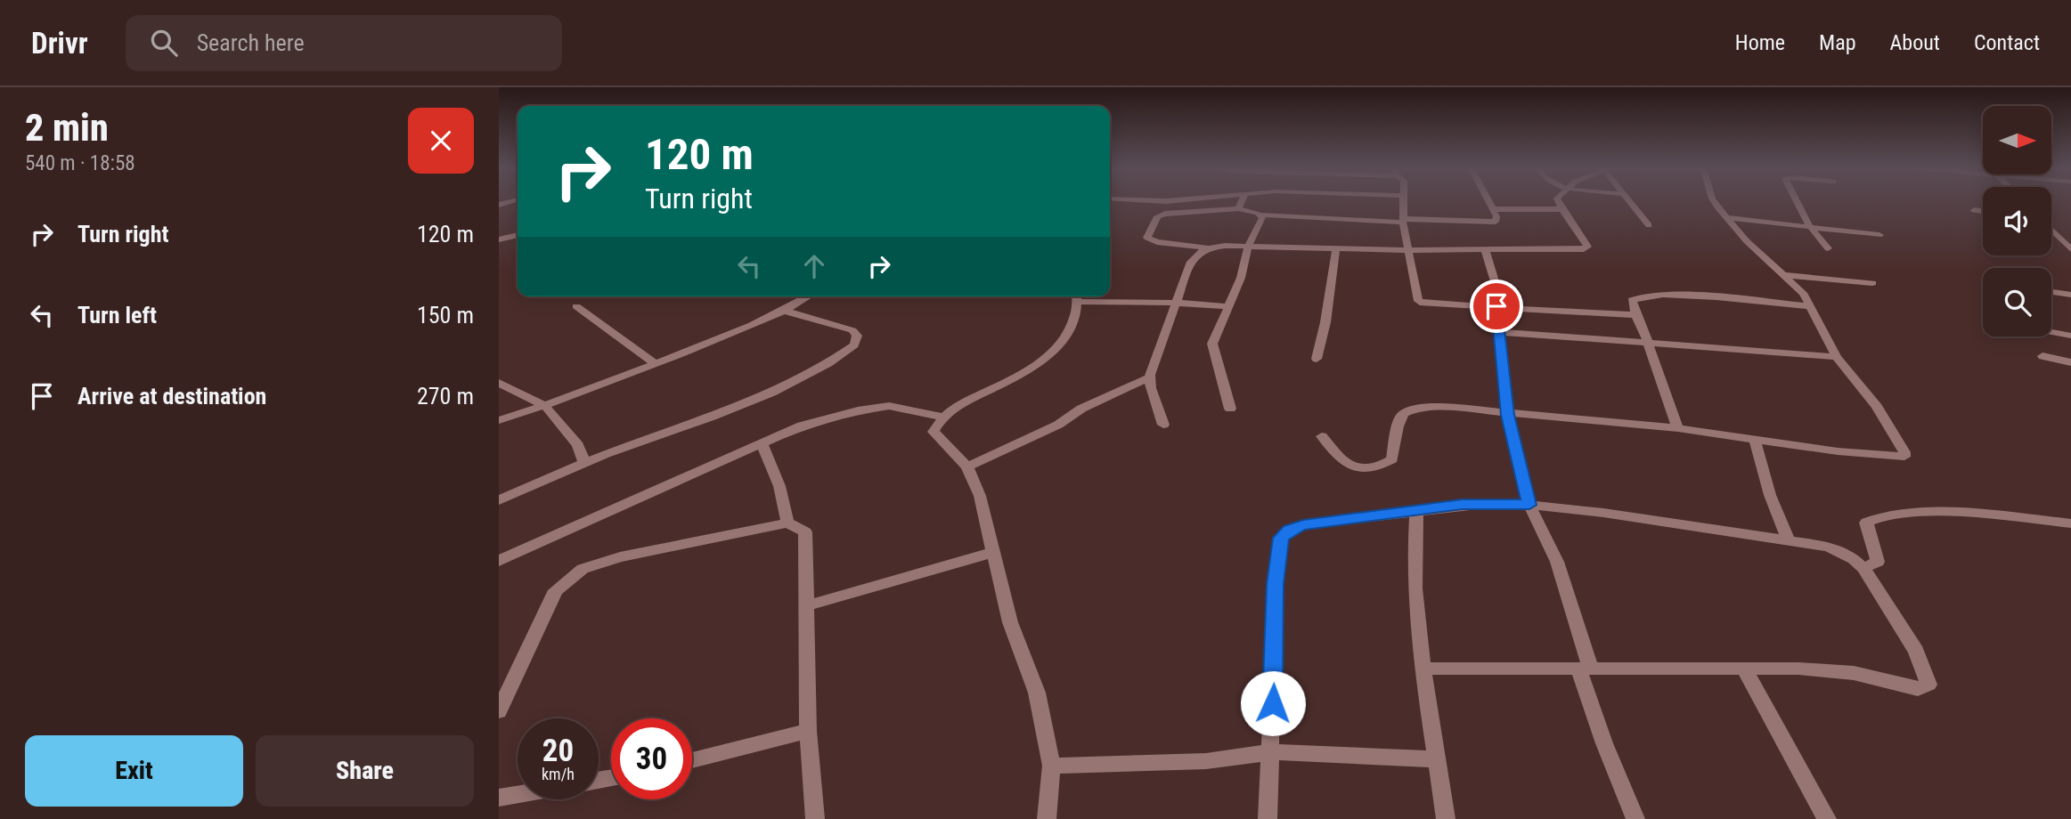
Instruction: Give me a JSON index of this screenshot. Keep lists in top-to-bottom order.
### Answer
{
  "north": "right",
  "page": {
    "header": "Drivr",
    "search": "Search here",
    "nav": [
      "Home",
      "Map",
      "About",
      "Contact"
    ],
    "heading": ["2 min", "540 m · 18:58"],
    "turn": ["120 m", "Turn right"],
    "list": [
      {
        "name": "Turn right",
        "value": "120 m"
      },
      {
        "name": "Turn left",
        "value": "150 m"
      },
      {
        "name": "Arrive at destination",
        "value": "270 m"
      }
    ],
    "speed": "20 km/h",
    "limit": "30",
    "buttons": ["Exit", "Share"]
  }
}
